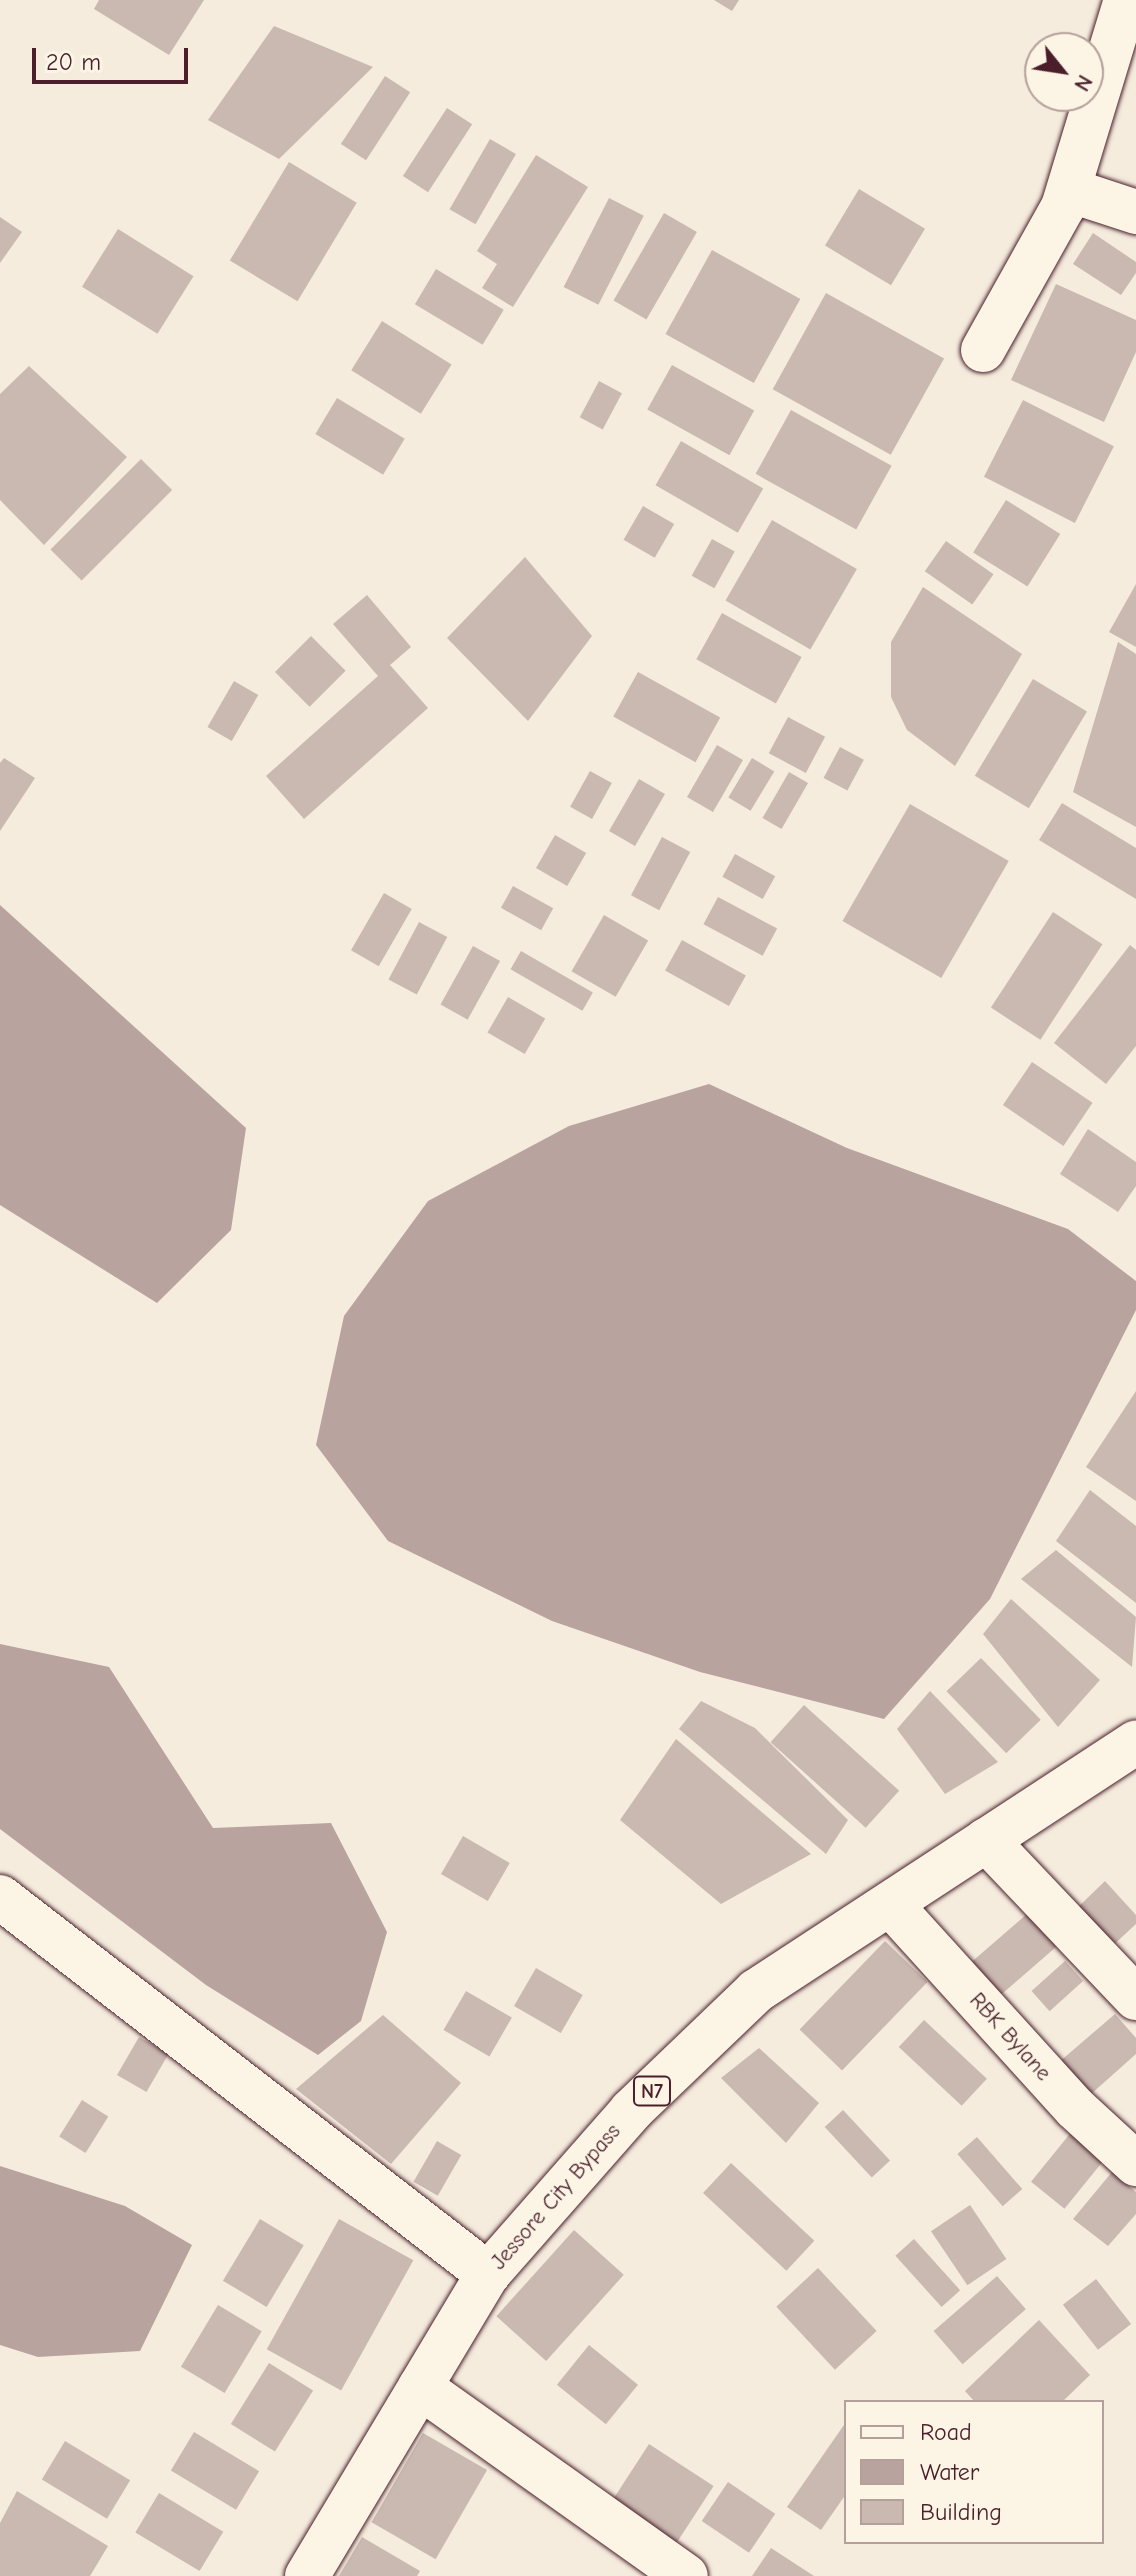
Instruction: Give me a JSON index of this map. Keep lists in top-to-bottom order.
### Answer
{
  "streets": {
    "main road": ["RBK Bylane", "N7", "Jessore City Bypass"]
  },
  "crossings": [
    ["RBK Bylane", "Jessore City Bypass"]
  ],
  "legend": ["Road", "Water", "Building"],
  "scale_bar": "20 m",
  "north": "bottom right"
}
